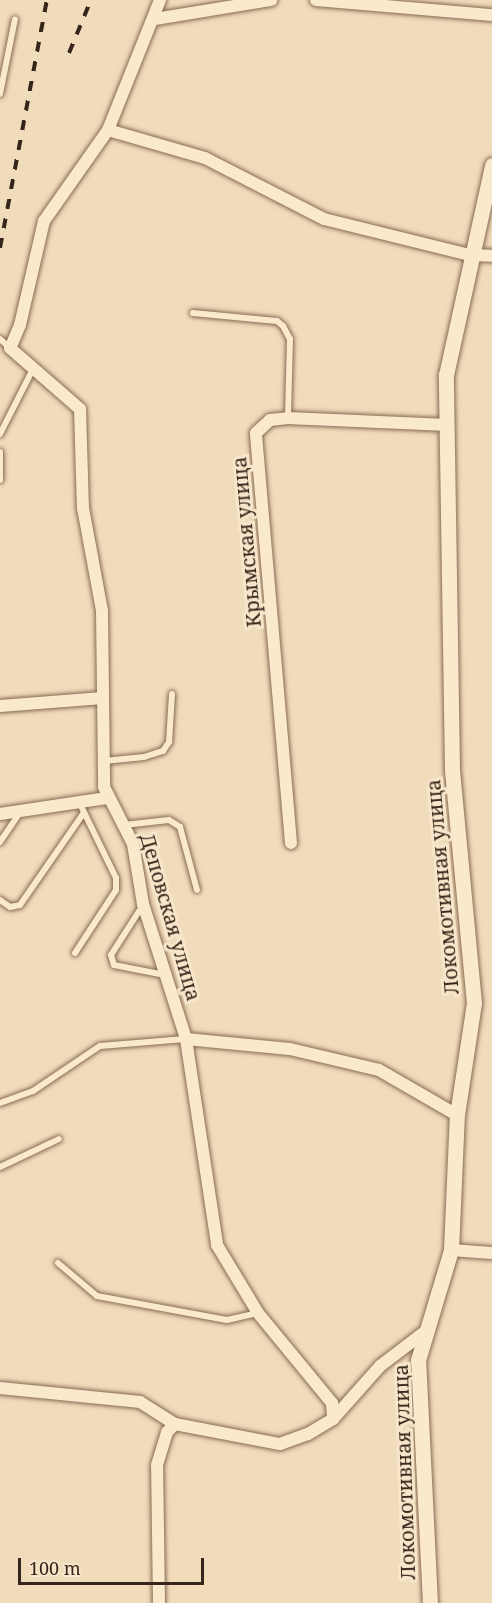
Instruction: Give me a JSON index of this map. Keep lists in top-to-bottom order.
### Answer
{
  "streets": {
    "street": ["Крымская улица", "Локомотивная улица", "Деповская улица"]
  },
  "crossings": [
    ["Крымская улица", "Локомотивная улица"]
  ],
  "scale_bar": "100 m"
}
